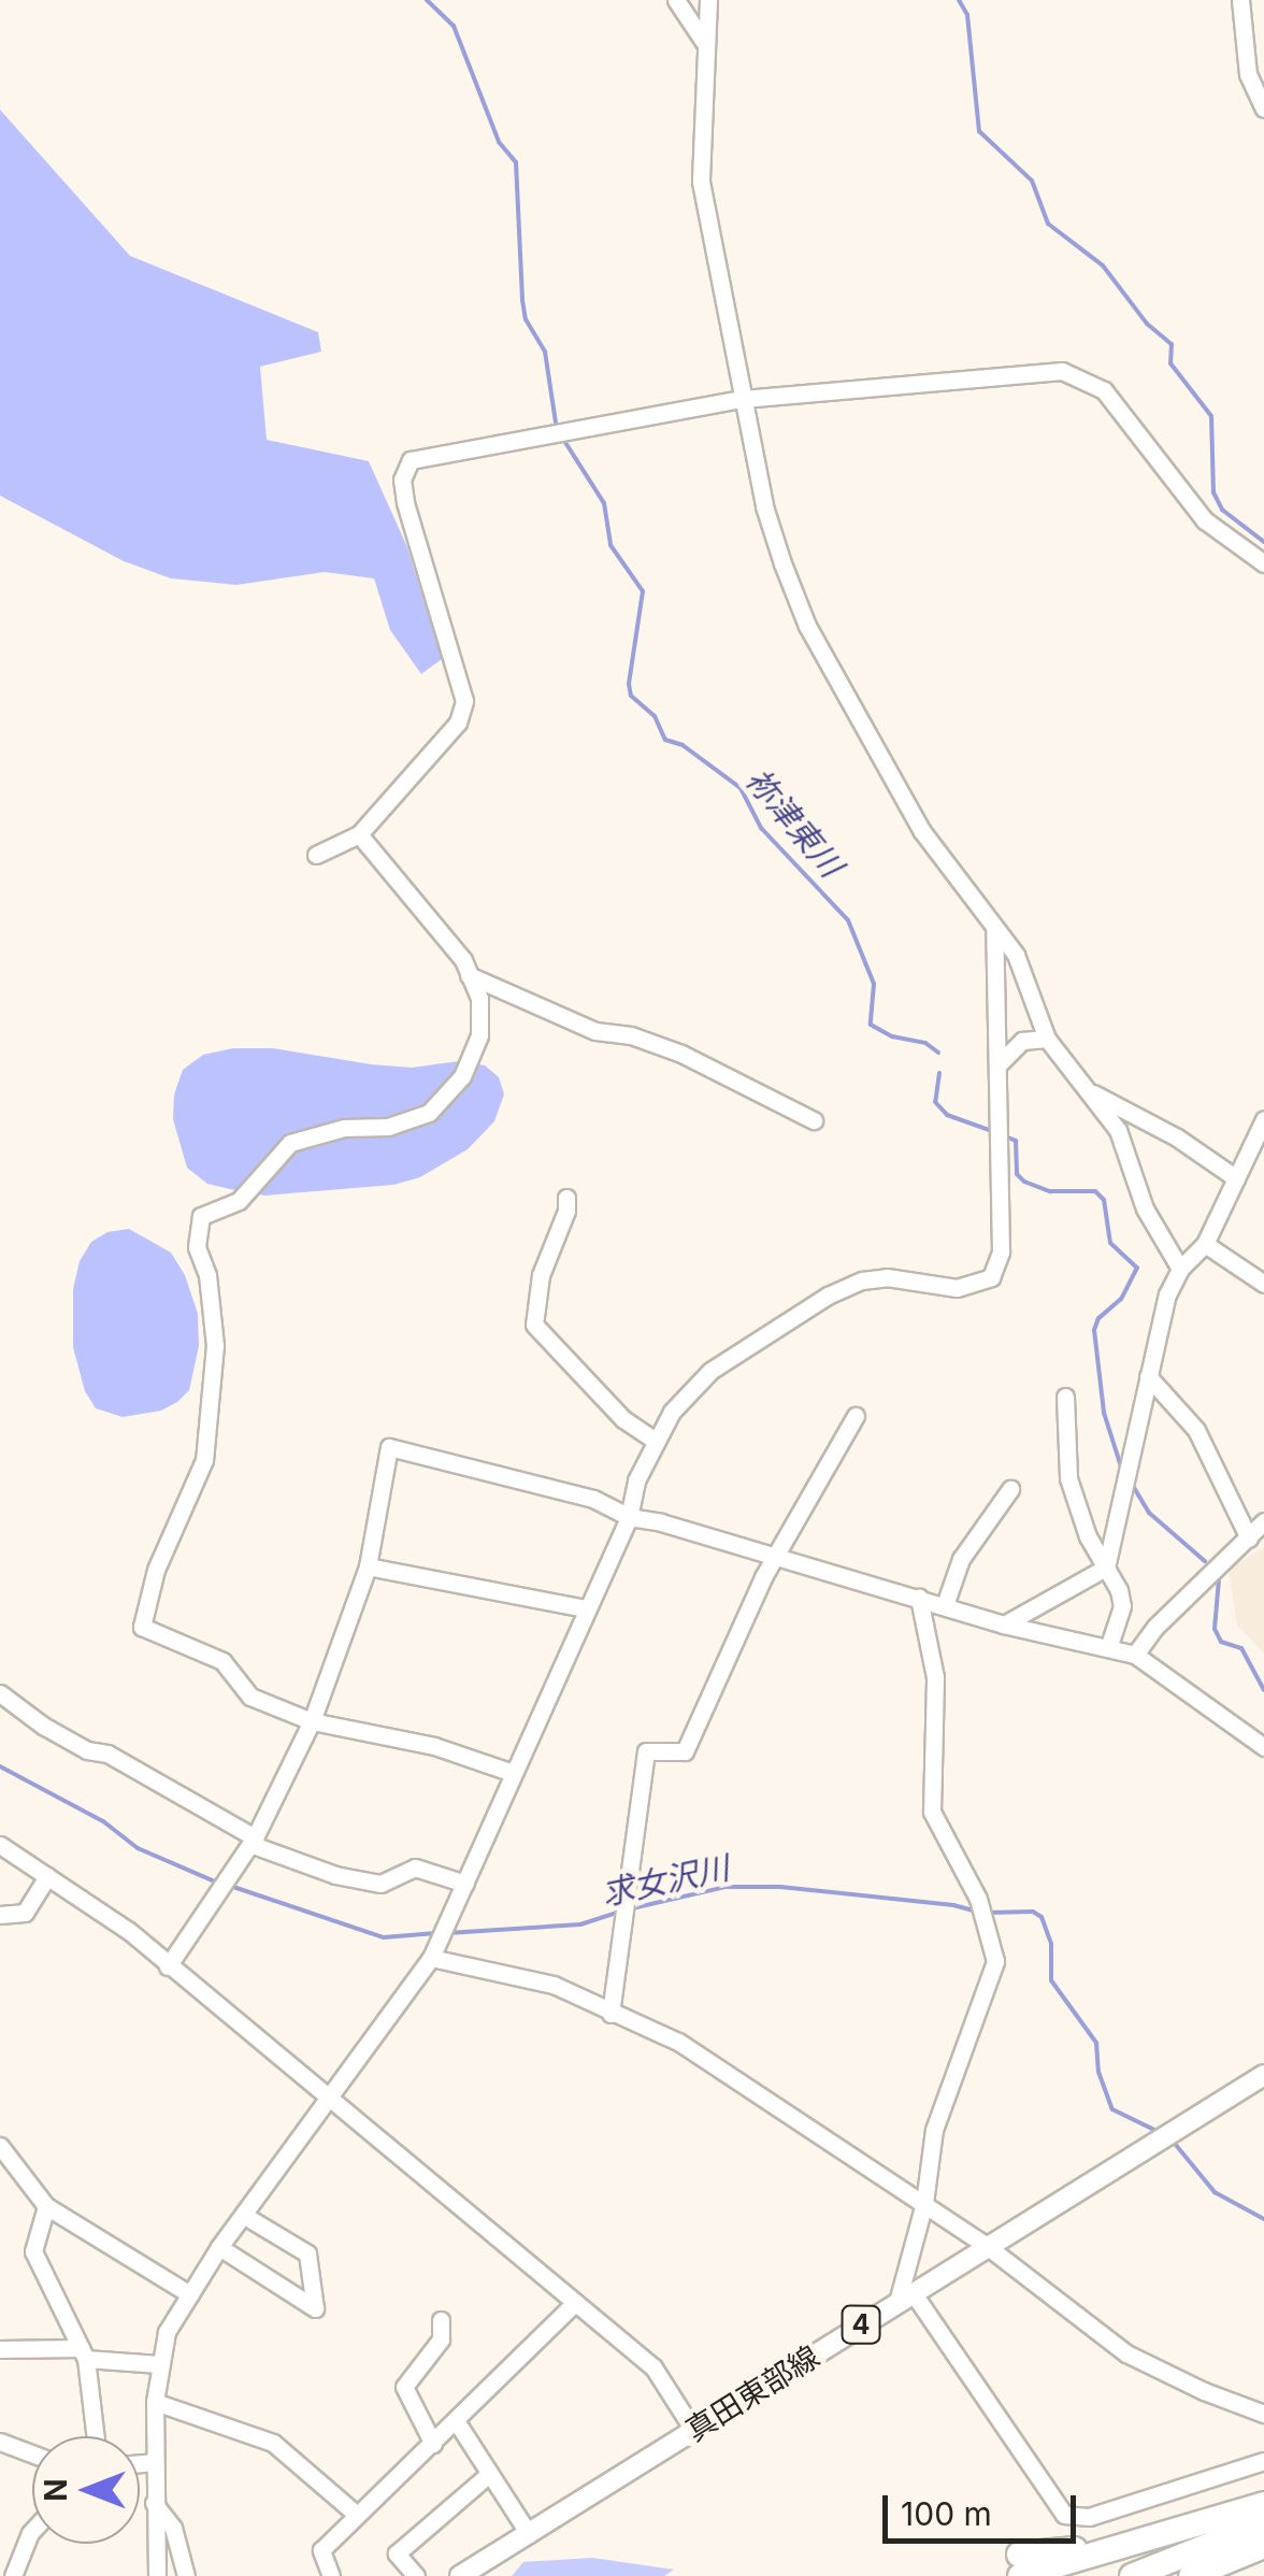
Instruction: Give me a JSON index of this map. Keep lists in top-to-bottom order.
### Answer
{
  "streets": {
    "main road": ["4", "真田東部線"]
  },
  "water": ["祢津東川", "求女沢川"],
  "scale_bar": "100 m",
  "north": "left"
}
